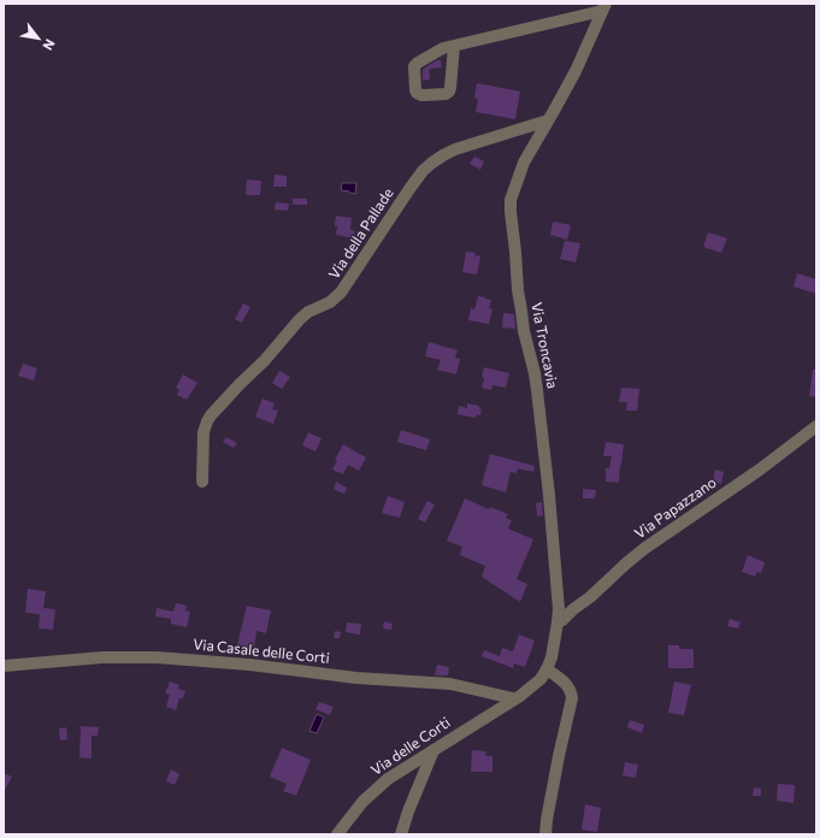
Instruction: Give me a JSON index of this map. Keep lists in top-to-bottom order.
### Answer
{
  "streets": {
    "street": [
      "Via della Pallade",
      "Via Troncavia",
      "Via Papazzano",
      "Via Casale delle Corti",
      "Via delle Corti"
    ]
  },
  "crossings": [
    ["Via della Pallade", "Via Troncavia"],
    ["Via Troncavia", "Via Papazzano"],
    ["Via Troncavia", "Via Casale delle Corti"],
    ["Via Troncavia", "Via delle Corti"],
    ["Via Casale delle Corti", "Via delle Corti"]
  ],
  "north": "bottom right"
}
